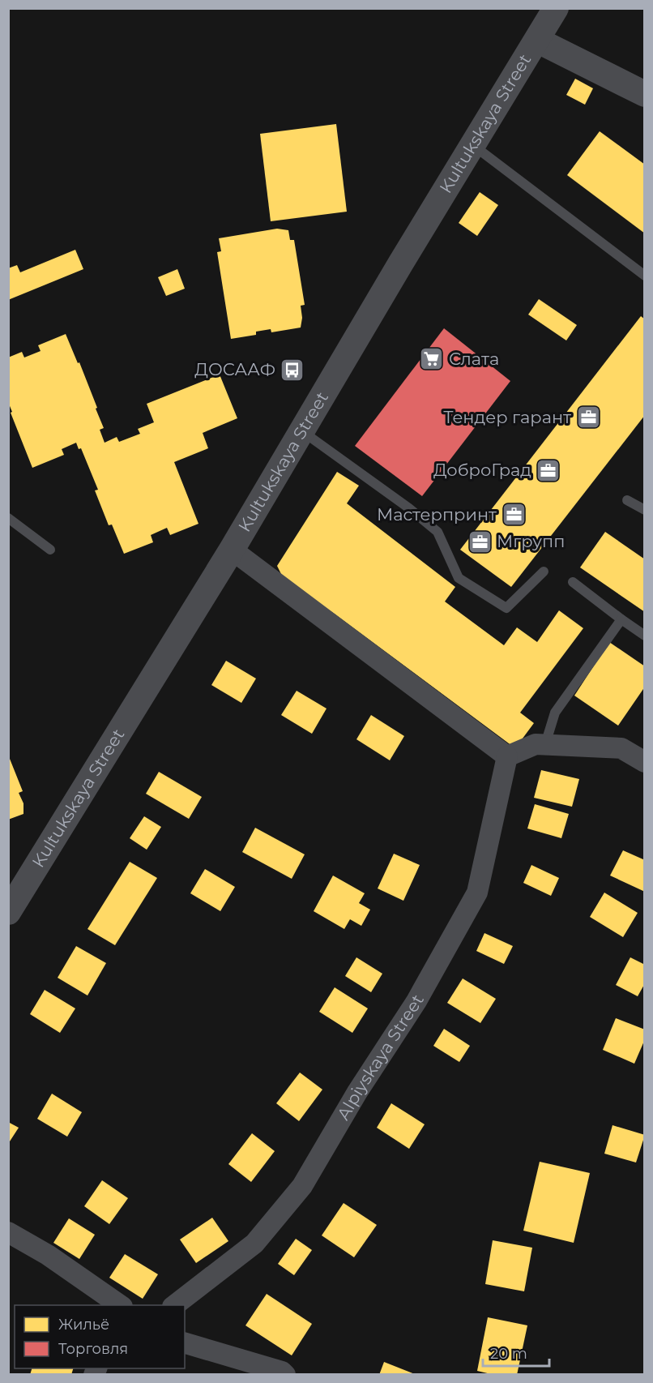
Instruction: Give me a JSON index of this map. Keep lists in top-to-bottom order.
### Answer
{
  "streets": {
    "street": ["Kultukskaya Street", "Alpiyskaya Street"]
  },
  "places": {
    "supermarket": ["Слата"],
    "bus stop": ["ДОСААФ"],
    "office": [
      "Тендер гарант",
      "ДоброГрад",
      "Мастерпринт",
      "Мгрупп"
    ]
  },
  "legend": ["Жильё", "Торговля"],
  "scale_bar": "20 m"
}
